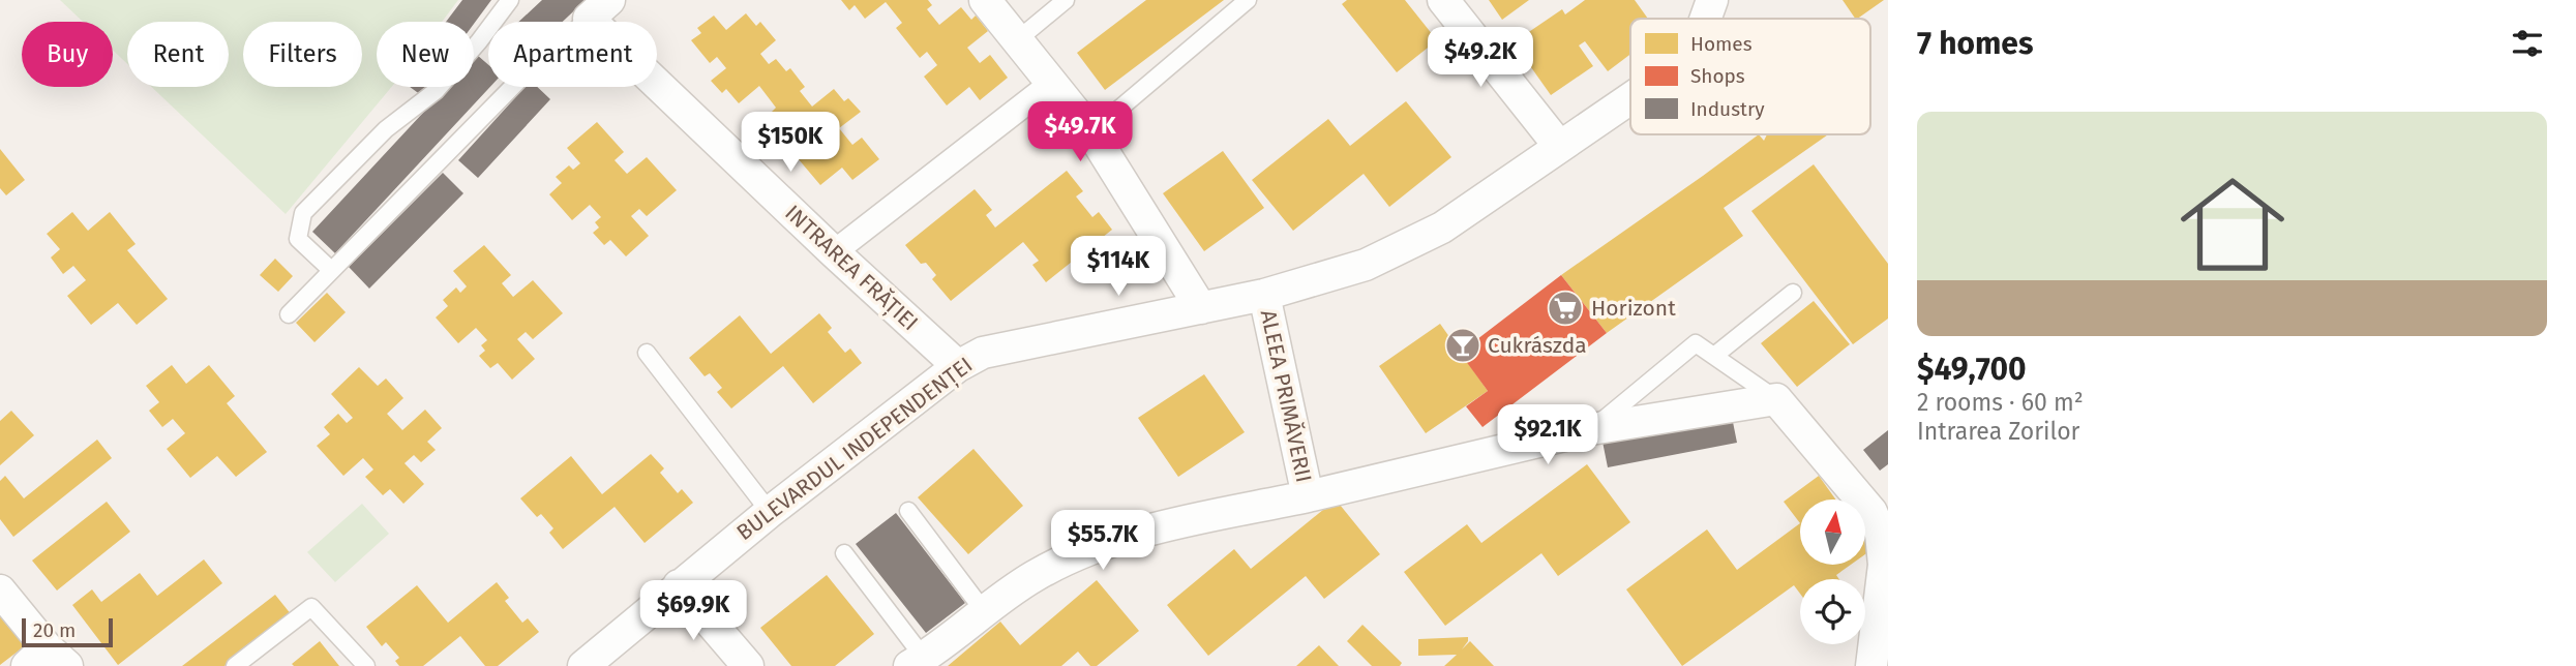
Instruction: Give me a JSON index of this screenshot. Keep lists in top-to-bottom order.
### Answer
{
  "streets": {
    "street": ["INTRAREA FRĂȚIEI", "ALEEA PRIMĂVERII", "BULEVARDUL INDEPENDENȚEI"]
  },
  "crossings": [
    ["INTRAREA FRĂȚIEI", "BULEVARDUL INDEPENDENȚEI"],
    ["ALEEA PRIMĂVERII", "BULEVARDUL INDEPENDENȚEI"]
  ],
  "places": {
    "supermarket": ["Horizont"],
    "bar": ["Cukrászda"]
  },
  "legend": ["Homes", "Shops", "Industry"],
  "scale_bar": "20 m",
  "north": "top",
  "page": {
    "heading": "7 homes",
    "chip": [
      "Buy",
      "Rent",
      "Filters",
      "New",
      "Apartment"
    ],
    "price": [
      "$49.2K",
      "$49.7K",
      "$150K",
      "$114K",
      "$92.1K",
      "$55.7K",
      "$69.9K"
    ],
    "list": [
      {
        "name": "$49,700",
        "note": "2 rooms · 60 m² · Intrarea Zorilor"
      }
    ],
    "scale": "20 m"
  }
}
